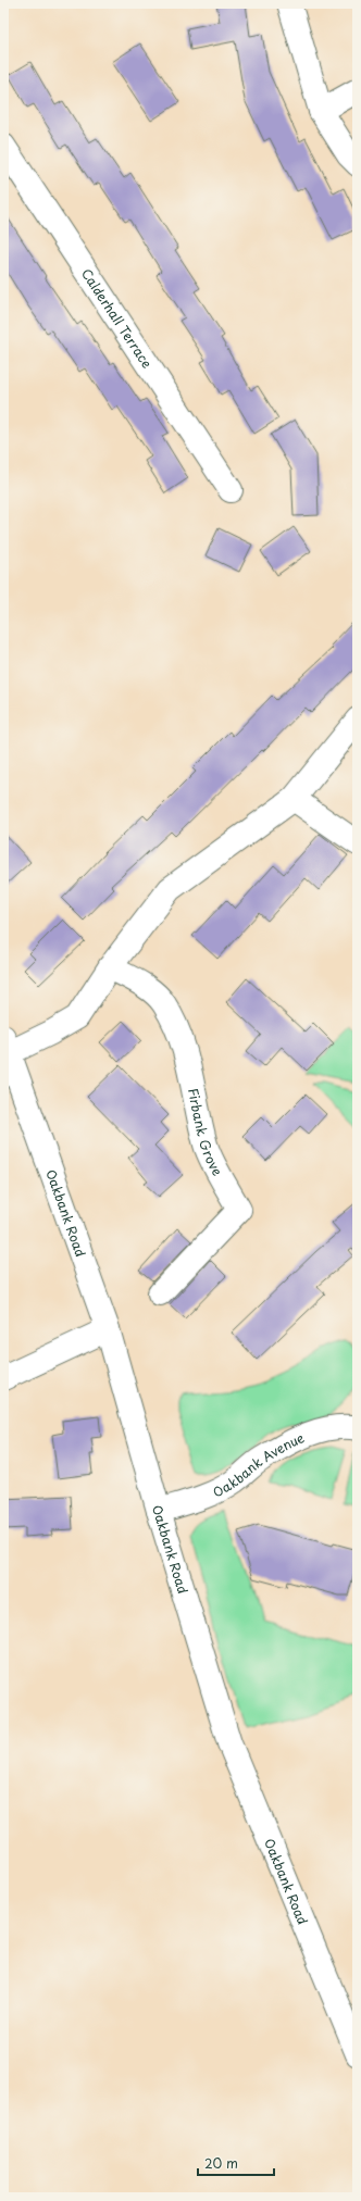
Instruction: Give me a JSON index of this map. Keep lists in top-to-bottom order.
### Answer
{
  "streets": {
    "street": [
      "Calderhall Terrace",
      "Firbank Grove",
      "Oakbank Road",
      "Oakbank Avenue"
    ]
  },
  "crossings": [
    ["Oakbank Road", "Oakbank Avenue"]
  ],
  "scale_bar": "20 m"
}
